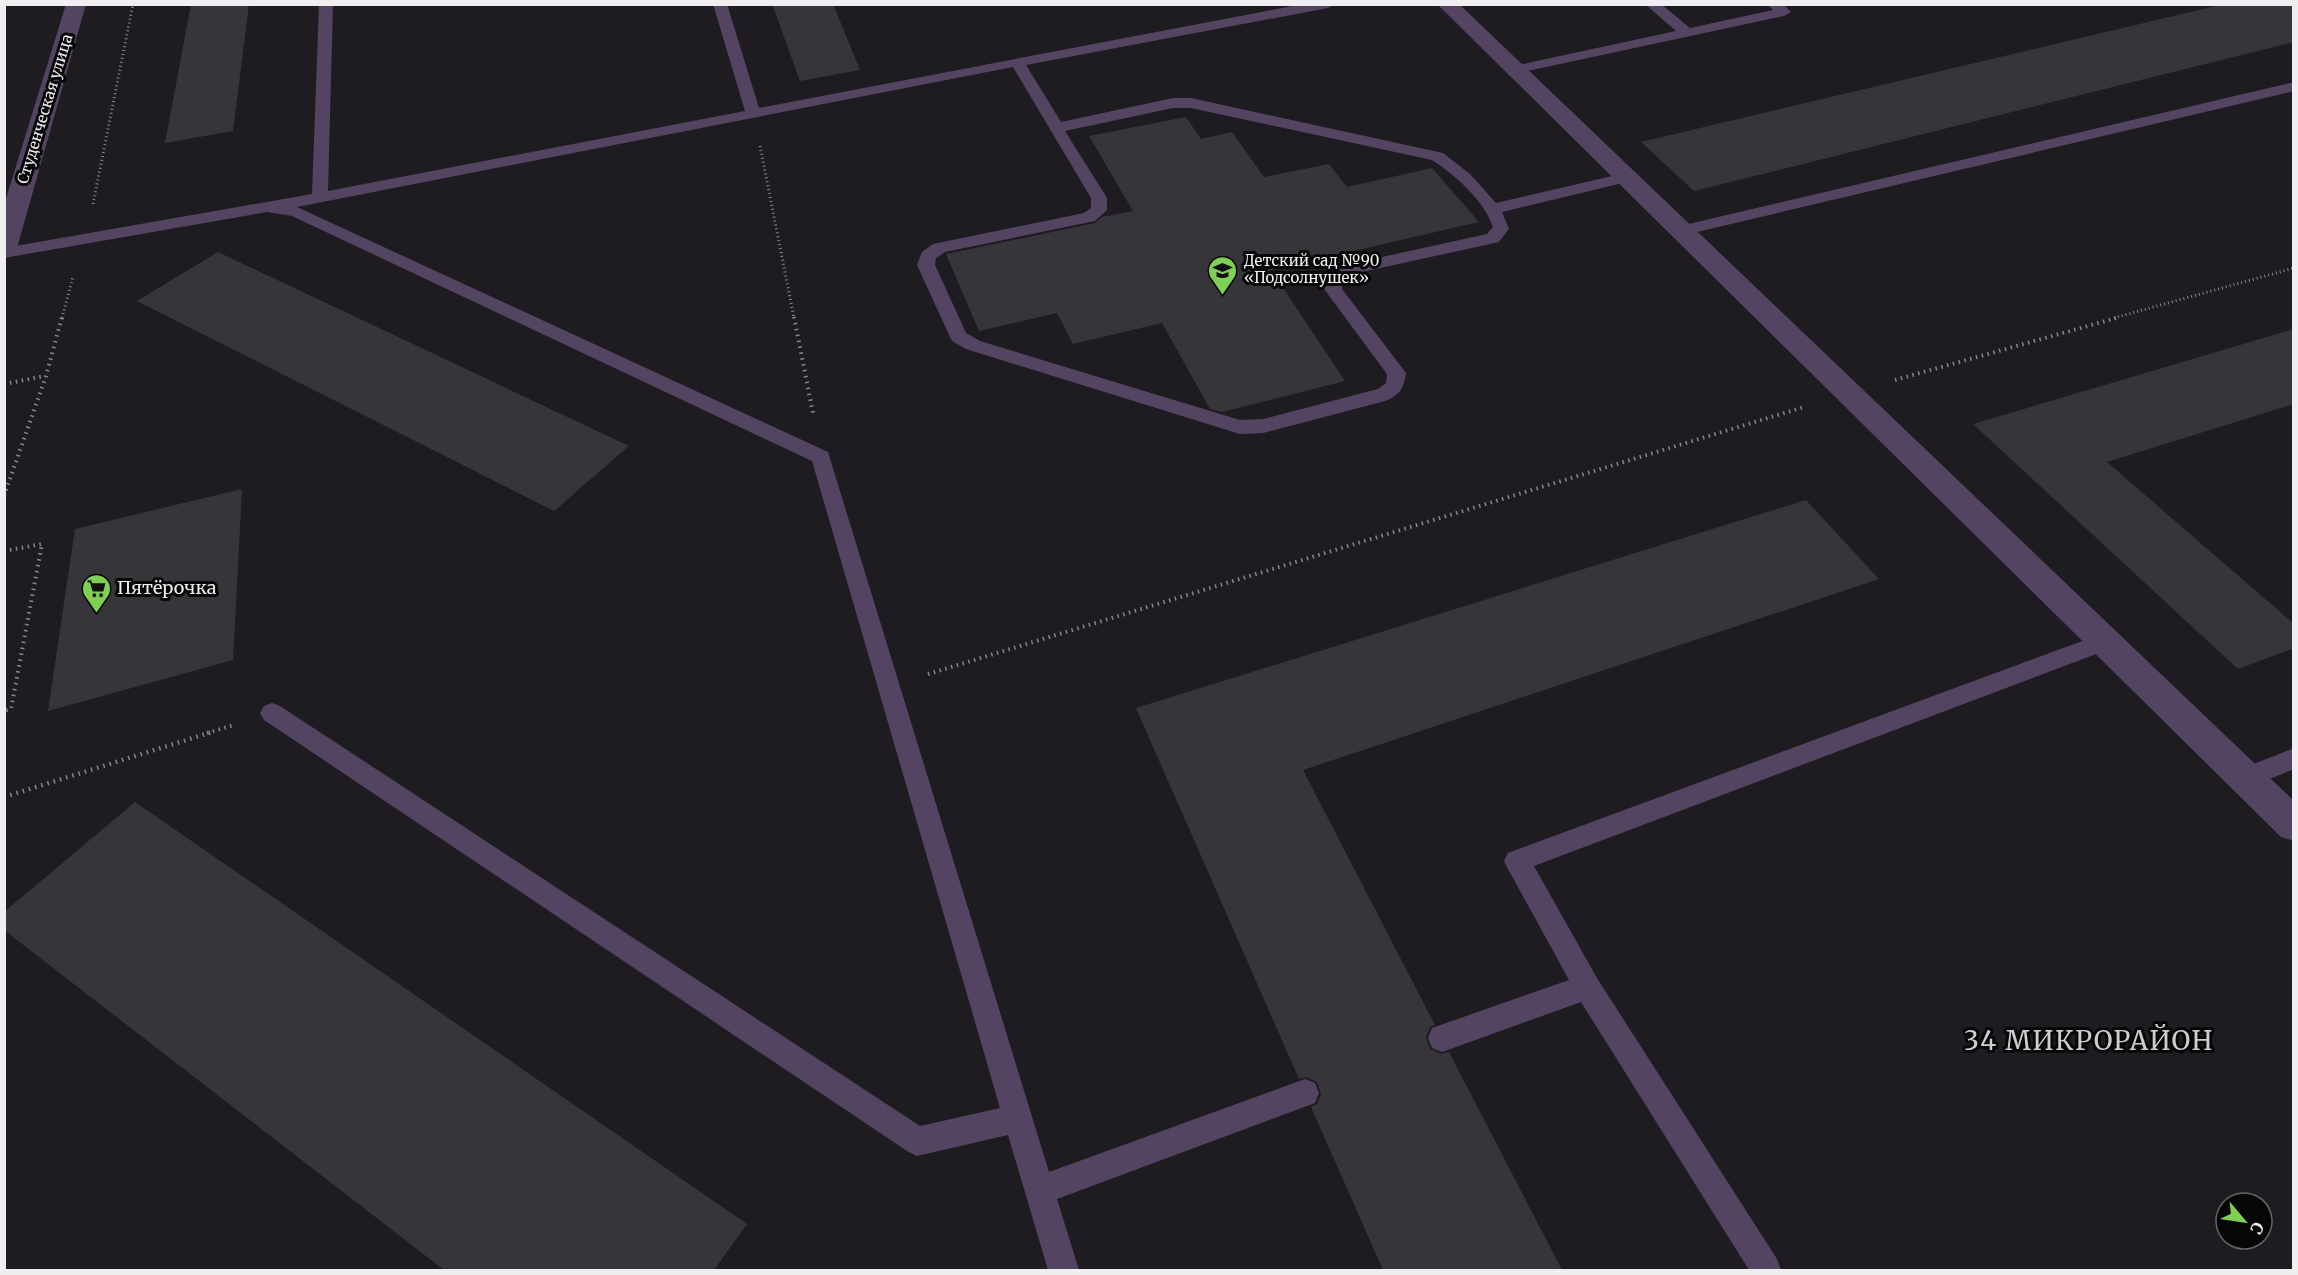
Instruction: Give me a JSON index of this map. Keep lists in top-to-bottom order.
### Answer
{
  "streets": {
    "street": ["Студенческая улица"]
  },
  "districts": ["34 МИКРОРАЙОН"],
  "places": {
    "school or university": ["Детский сад №90 «Подсолнушек»"],
    "supermarket": ["Пятёрочка"]
  },
  "north": "bottom right"
}
